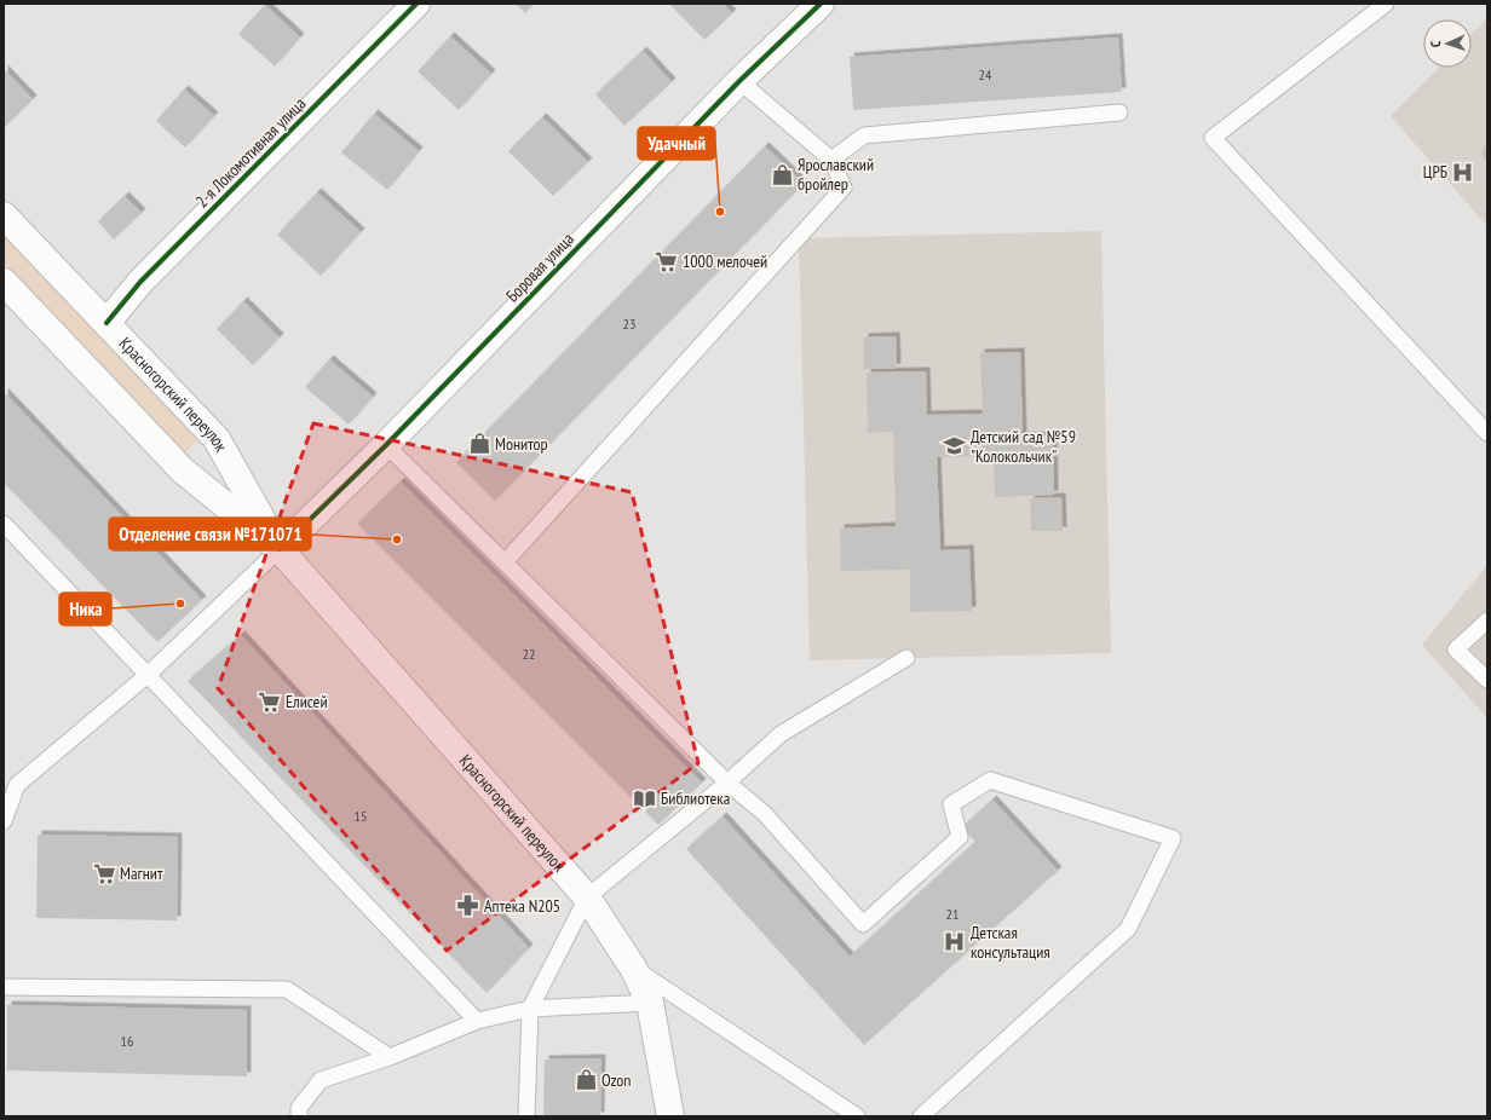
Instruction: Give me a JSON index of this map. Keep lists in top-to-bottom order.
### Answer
{
  "streets": {
    "main road": ["2-я Локомотивная улица", "Боровая улица", "Красногорский переулок"]
  },
  "crossings": [
    ["2-я Локомотивная улица", "Красногорский переулок"],
    ["Боровая улица", "Красногорский переулок"]
  ],
  "places": {
    "hospital": ["ЦРБ", "Детская консультация"],
    "shop": ["Ярославский бройлер", "Монитор", "Ozon"],
    "other": ["Удачный", "Отделение связи №171071", "Ника"],
    "supermarket": ["1000 мелочей", "Елисей", "Магнит"],
    "school or university": ["Детский сад №59 \"Колокольчик\""],
    "library": ["Библиотека"],
    "pharmacy": ["Аптека N205"]
  },
  "house_numbers": [
    "24",
    "23",
    "22",
    "15",
    "21",
    "16"
  ],
  "north": "left"
}
